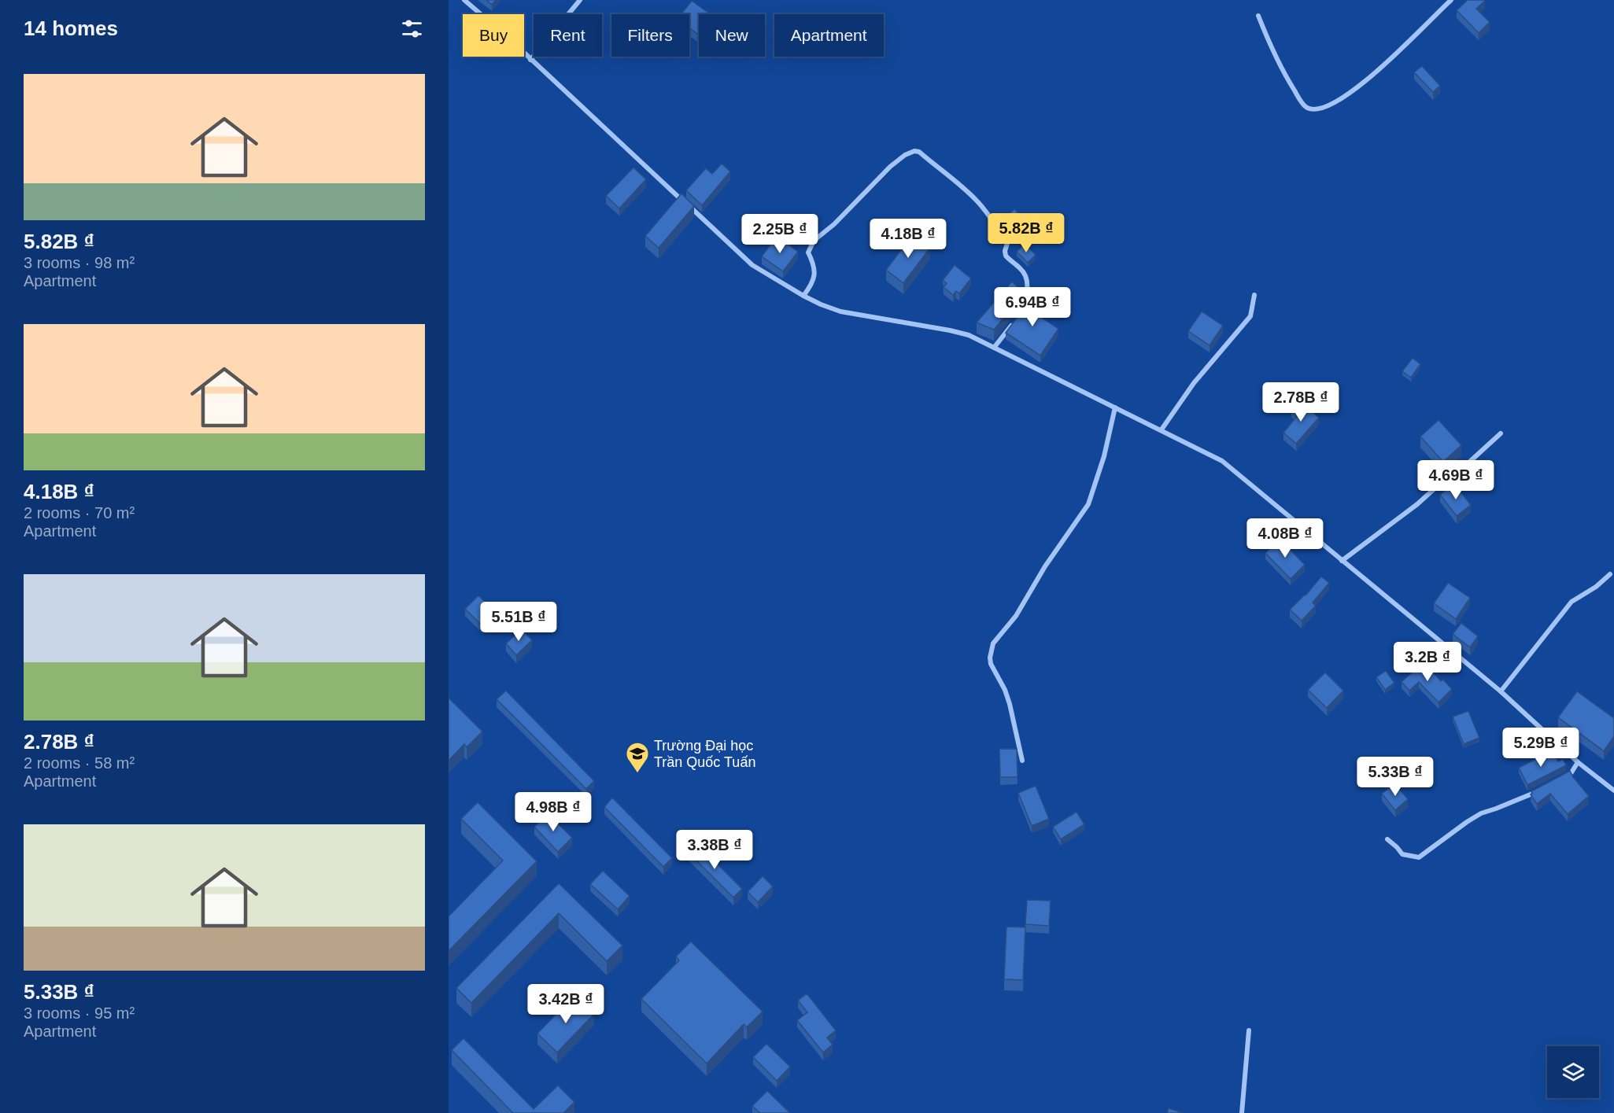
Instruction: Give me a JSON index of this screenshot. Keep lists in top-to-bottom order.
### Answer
{
  "places": {
    "school or university": ["Trường Đại học Trần Quốc Tuấn"]
  },
  "page": {
    "heading": "14 homes",
    "chip": [
      "Buy",
      "Rent",
      "Filters",
      "New",
      "Apartment"
    ],
    "list": [
      {
        "name": "5.82B ₫",
        "note": "3 rooms · 98 m² · Apartment"
      },
      {
        "name": "4.18B ₫",
        "note": "2 rooms · 70 m² · Apartment"
      },
      {
        "name": "2.78B ₫",
        "note": "2 rooms · 58 m² · Apartment"
      },
      {
        "name": "5.33B ₫",
        "note": "3 rooms · 95 m² · Apartment"
      }
    ],
    "price": [
      "5.82B ₫",
      "2.25B ₫",
      "4.18B ₫",
      "6.94B ₫",
      "2.78B ₫",
      "4.69B ₫",
      "4.08B ₫",
      "5.51B ₫",
      "3.2B ₫",
      "5.29B ₫",
      "5.33B ₫",
      "4.98B ₫",
      "3.38B ₫",
      "3.42B ₫"
    ]
  }
}
